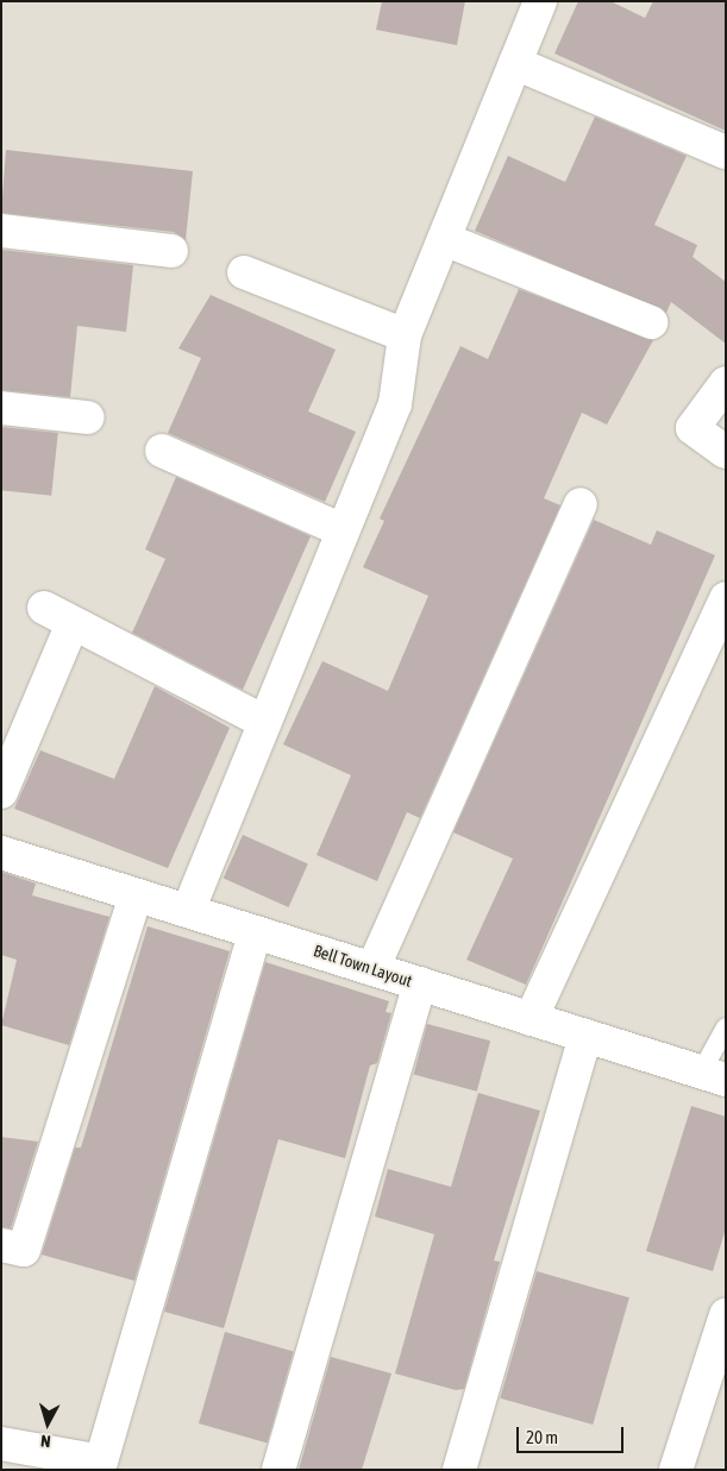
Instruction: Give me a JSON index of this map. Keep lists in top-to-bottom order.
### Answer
{
  "streets": {
    "street": ["Bell Town Layout"]
  },
  "scale_bar": "20 m",
  "north": "bottom"
}
